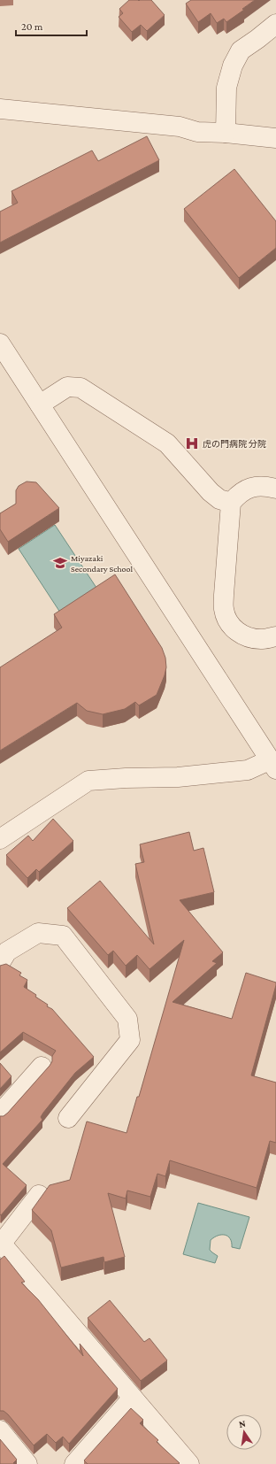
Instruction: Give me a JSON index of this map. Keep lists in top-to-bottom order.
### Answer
{
  "places": {
    "hospital": ["虎の門病院 分院"],
    "school or university": ["Miyazaki Secondary School"]
  },
  "scale_bar": "20 m",
  "north": "top"
}
